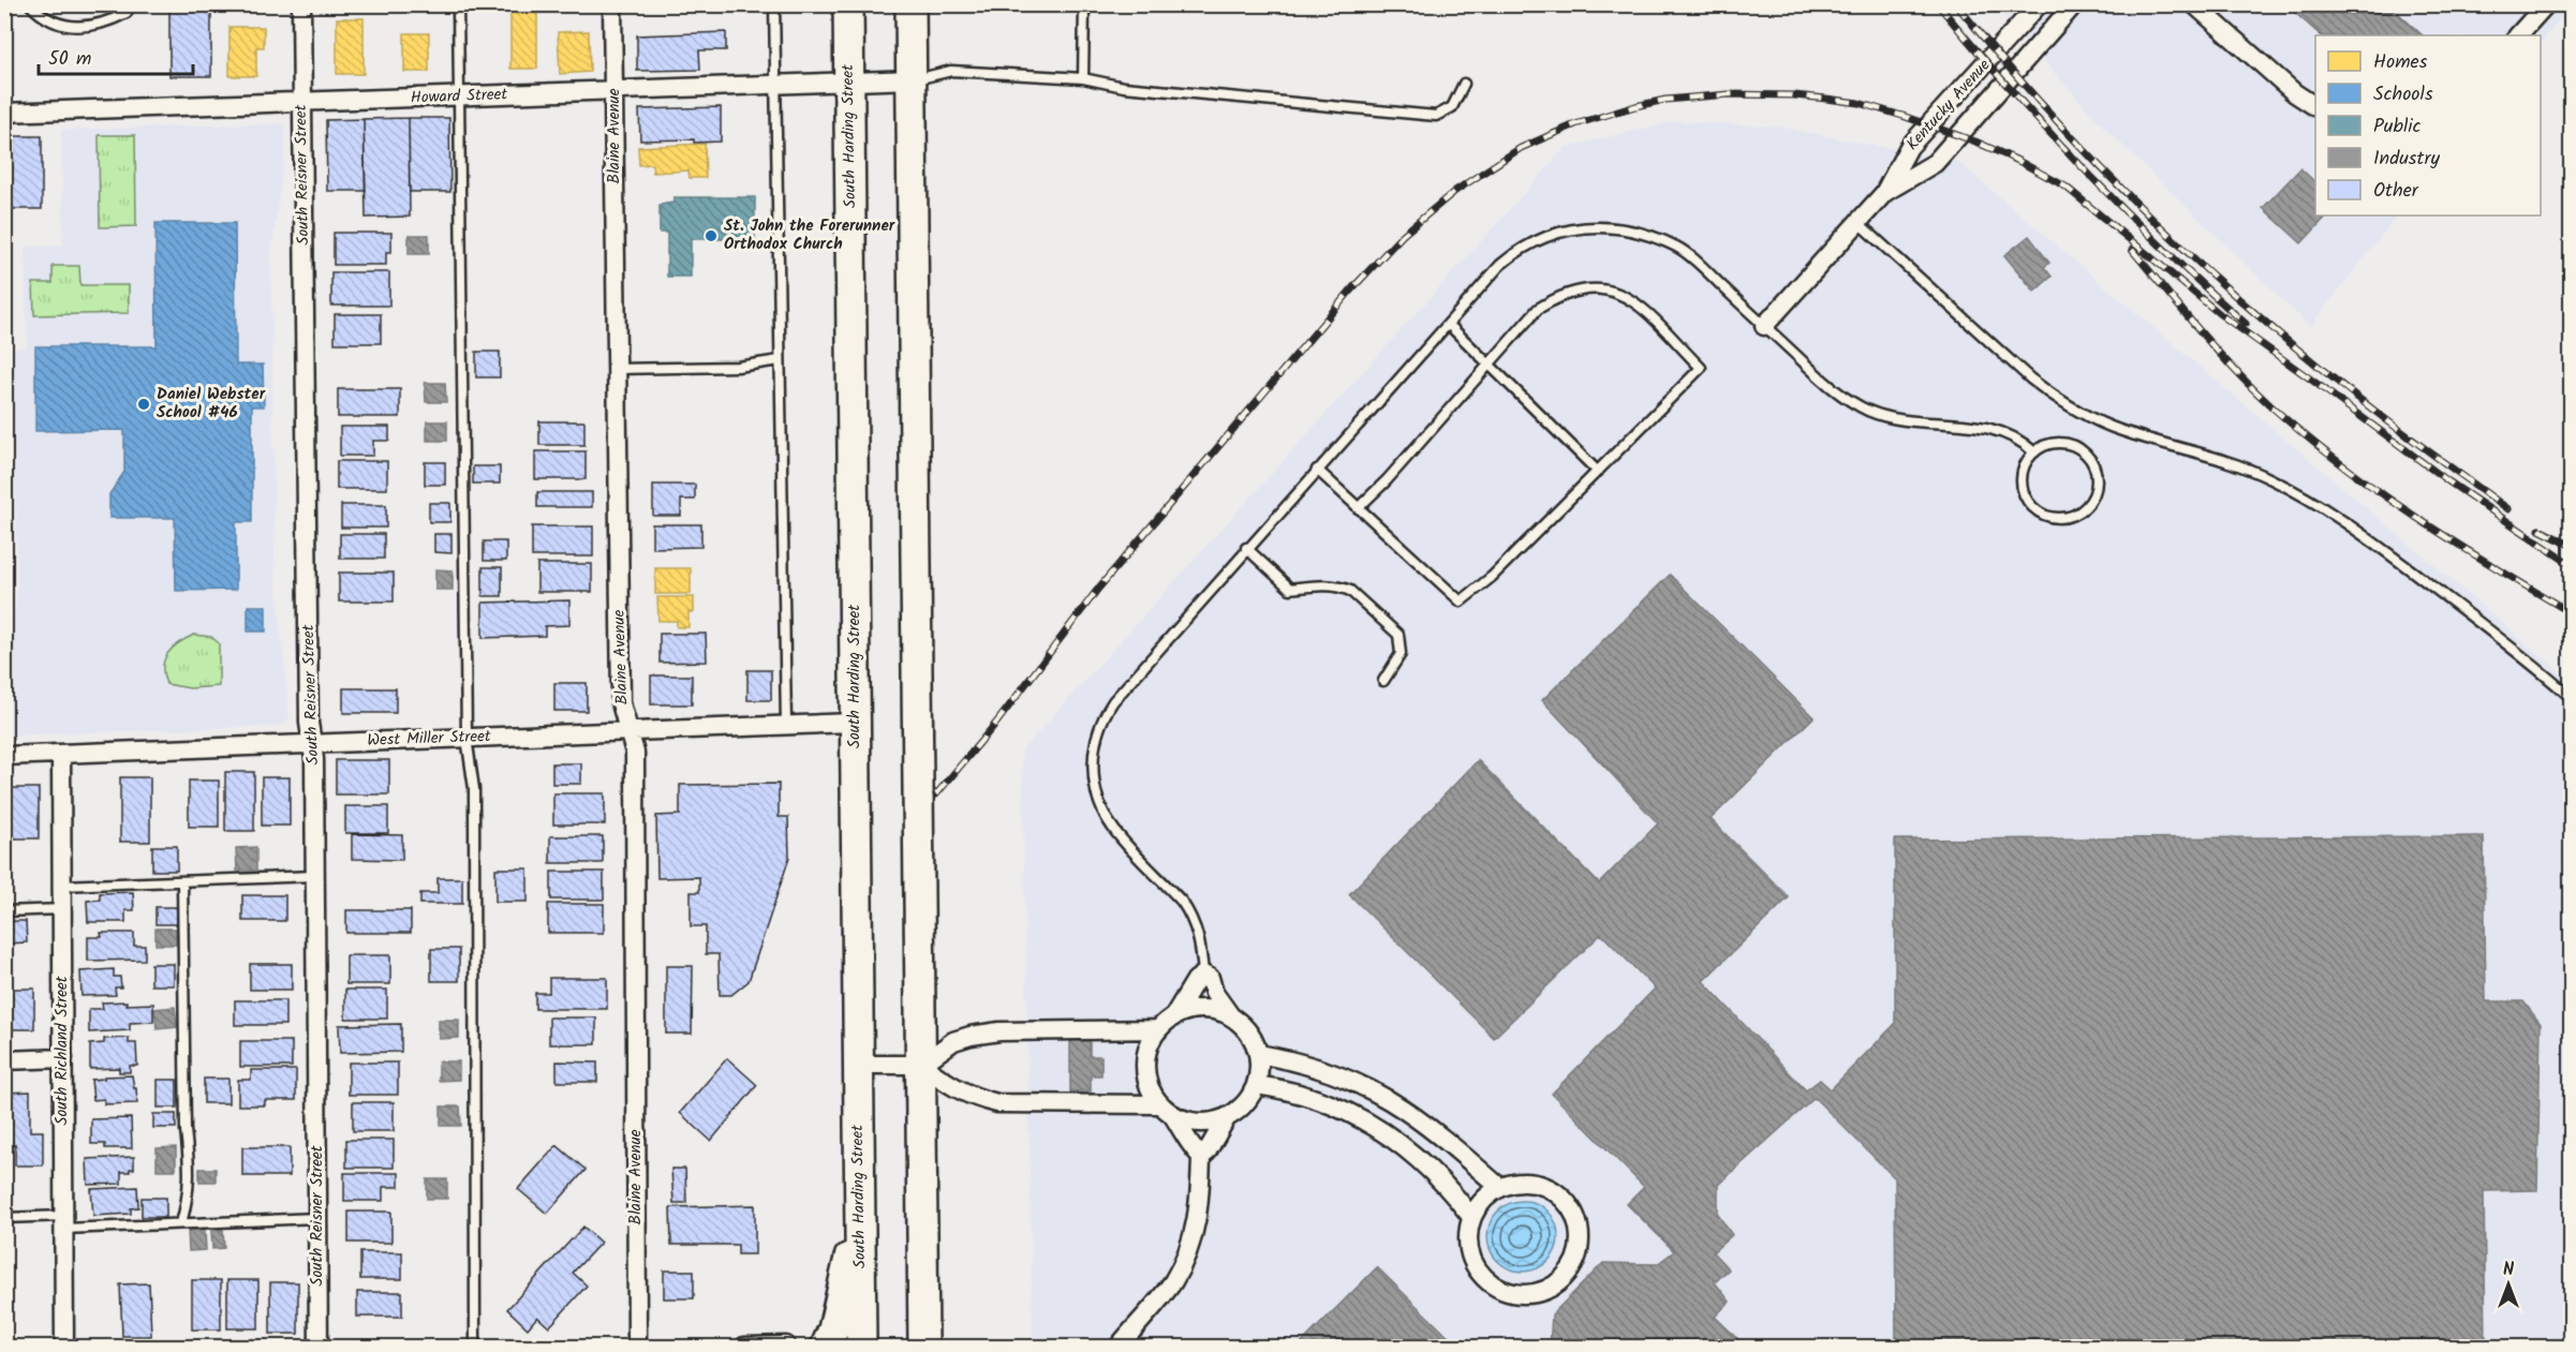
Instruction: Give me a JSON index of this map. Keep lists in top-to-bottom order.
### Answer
{
  "streets": {
    "main road": ["South Harding Street"],
    "street": [
      "Howard Street",
      "Kentucky Avenue",
      "Blaine Avenue",
      "South Reisner Street",
      "West Miller Street",
      "South Richland Street"
    ]
  },
  "crossings": [
    ["Howard Street", "Blaine Avenue"],
    ["Howard Street", "South Harding Street"],
    ["Howard Street", "South Reisner Street"],
    ["Blaine Avenue", "West Miller Street"],
    ["South Harding Street", "West Miller Street"],
    ["South Reisner Street", "West Miller Street"],
    ["West Miller Street", "South Richland Street"]
  ],
  "places": ["St. John the Forerunner Orthodox Church", "Daniel Webster School #46"],
  "legend": [
    "Homes",
    "Schools",
    "Public",
    "Industry",
    "Other"
  ],
  "scale_bar": "50 m",
  "north": "top"
}
